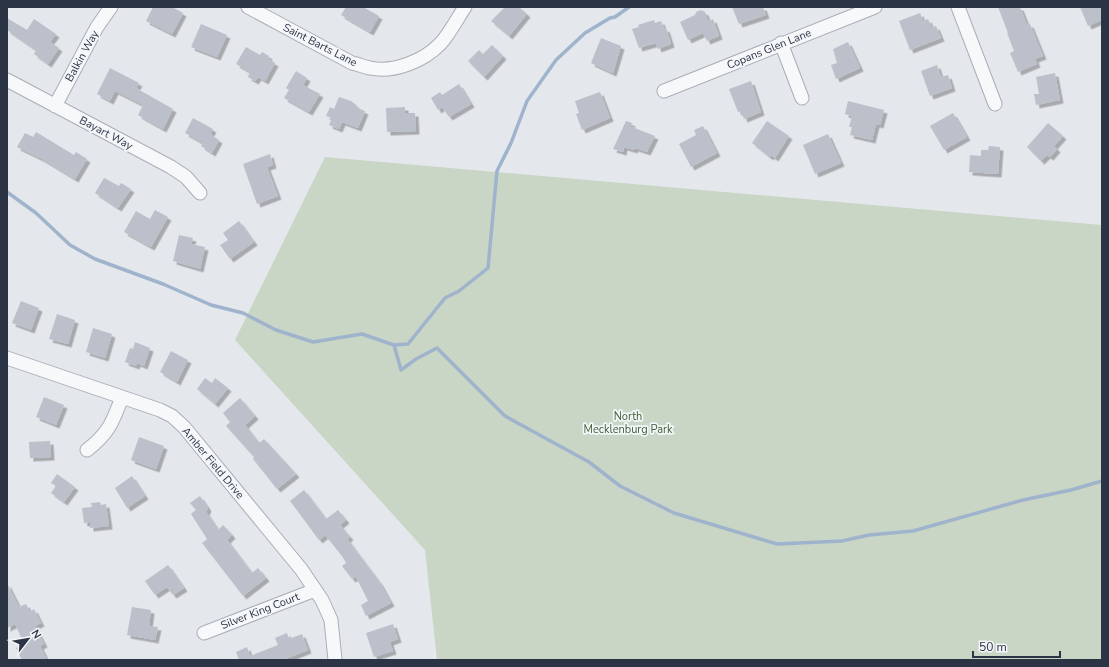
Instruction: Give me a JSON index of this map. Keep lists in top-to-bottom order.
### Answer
{
  "streets": {
    "street": [
      "Saint Barts Lane",
      "Copans Glen Lane",
      "Balkin Way",
      "Bayart Way",
      "Amber Field Drive",
      "Silver King Court"
    ]
  },
  "crossings": [
    ["Balkin Way", "Bayart Way"],
    ["Amber Field Drive", "Silver King Court"]
  ],
  "parks": ["North Mecklenburg Park"],
  "scale_bar": "50 m",
  "north": "top right"
}
